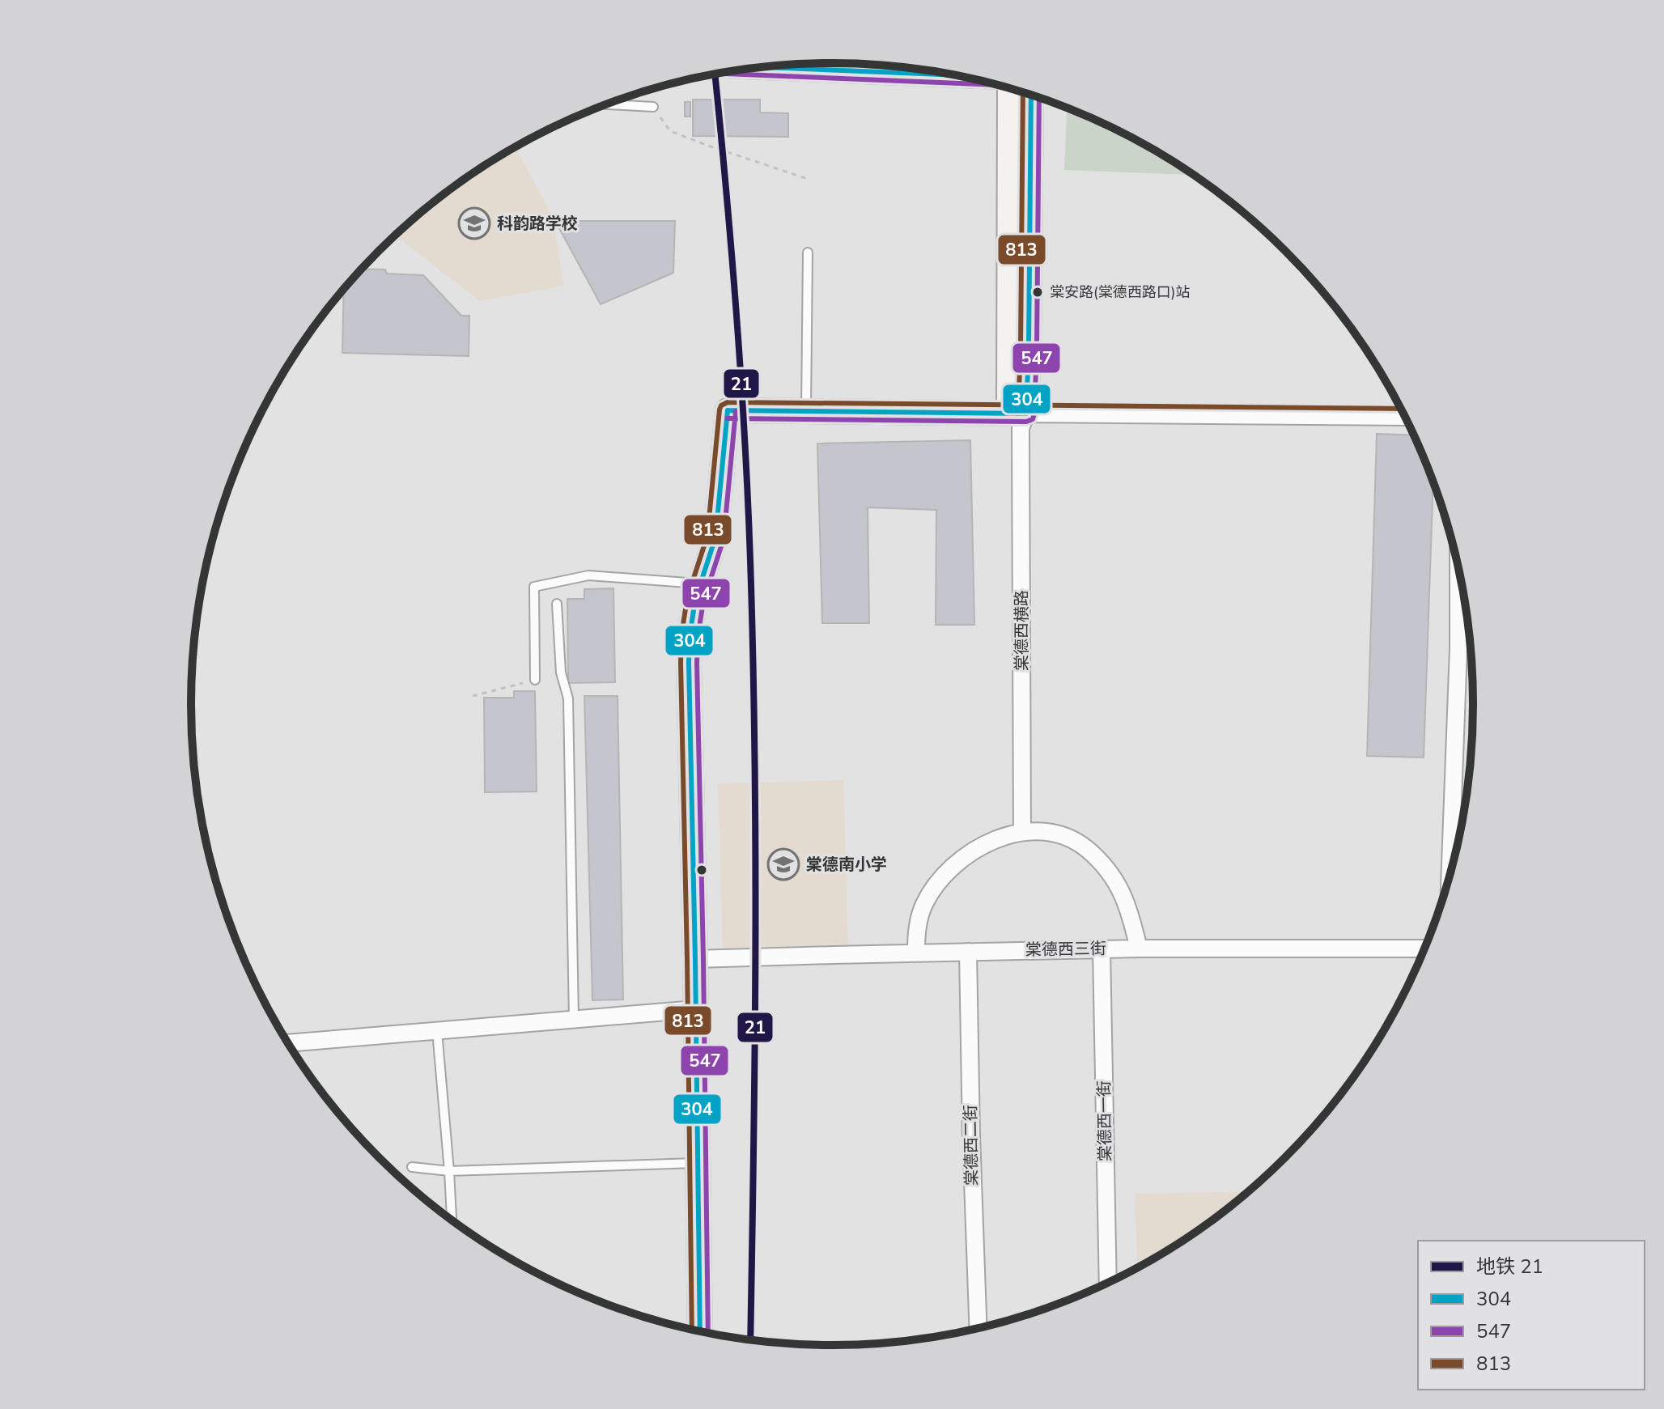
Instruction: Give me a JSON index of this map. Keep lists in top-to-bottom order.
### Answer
{
  "streets": {
    "street": [
      "棠德西横路",
      "棠德西三街",
      "棠德西一街",
      "棠德西二街"
    ]
  },
  "crossings": [
    ["棠德西三街", "棠德西一街"],
    ["棠德西三街", "棠德西二街"]
  ],
  "places": {
    "school or university": ["科韵路学校", "棠德南小学"],
    "other": ["棠安路(棠德西路口)站"]
  },
  "lines": [
    "transit line 304",
    "transit line 547",
    "metro line 21",
    "transit line 813"
  ],
  "legend": [
    "地铁 21",
    "304",
    "547",
    "813"
  ]
}
